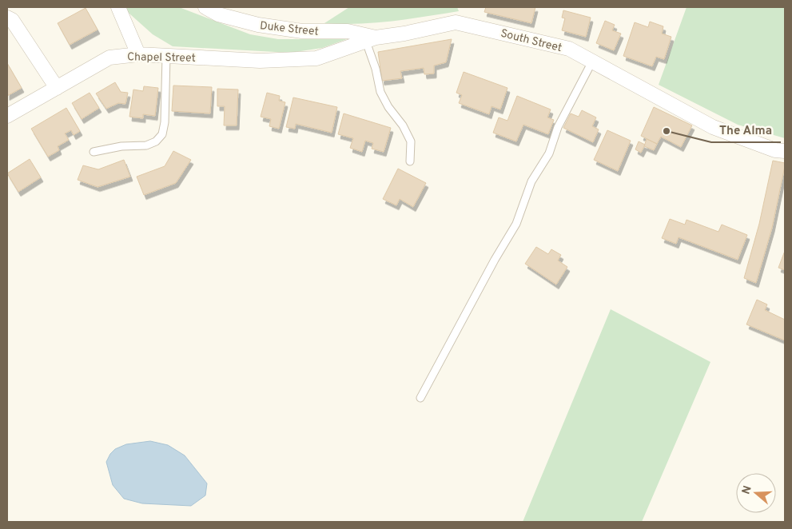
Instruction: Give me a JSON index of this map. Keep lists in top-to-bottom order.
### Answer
{
  "streets": {
    "street": ["Duke Street", "South Street", "Chapel Street"]
  },
  "crossings": [
    ["Duke Street", "South Street"],
    ["South Street", "Chapel Street"]
  ],
  "places": ["The Alma"],
  "north": "left"
}
